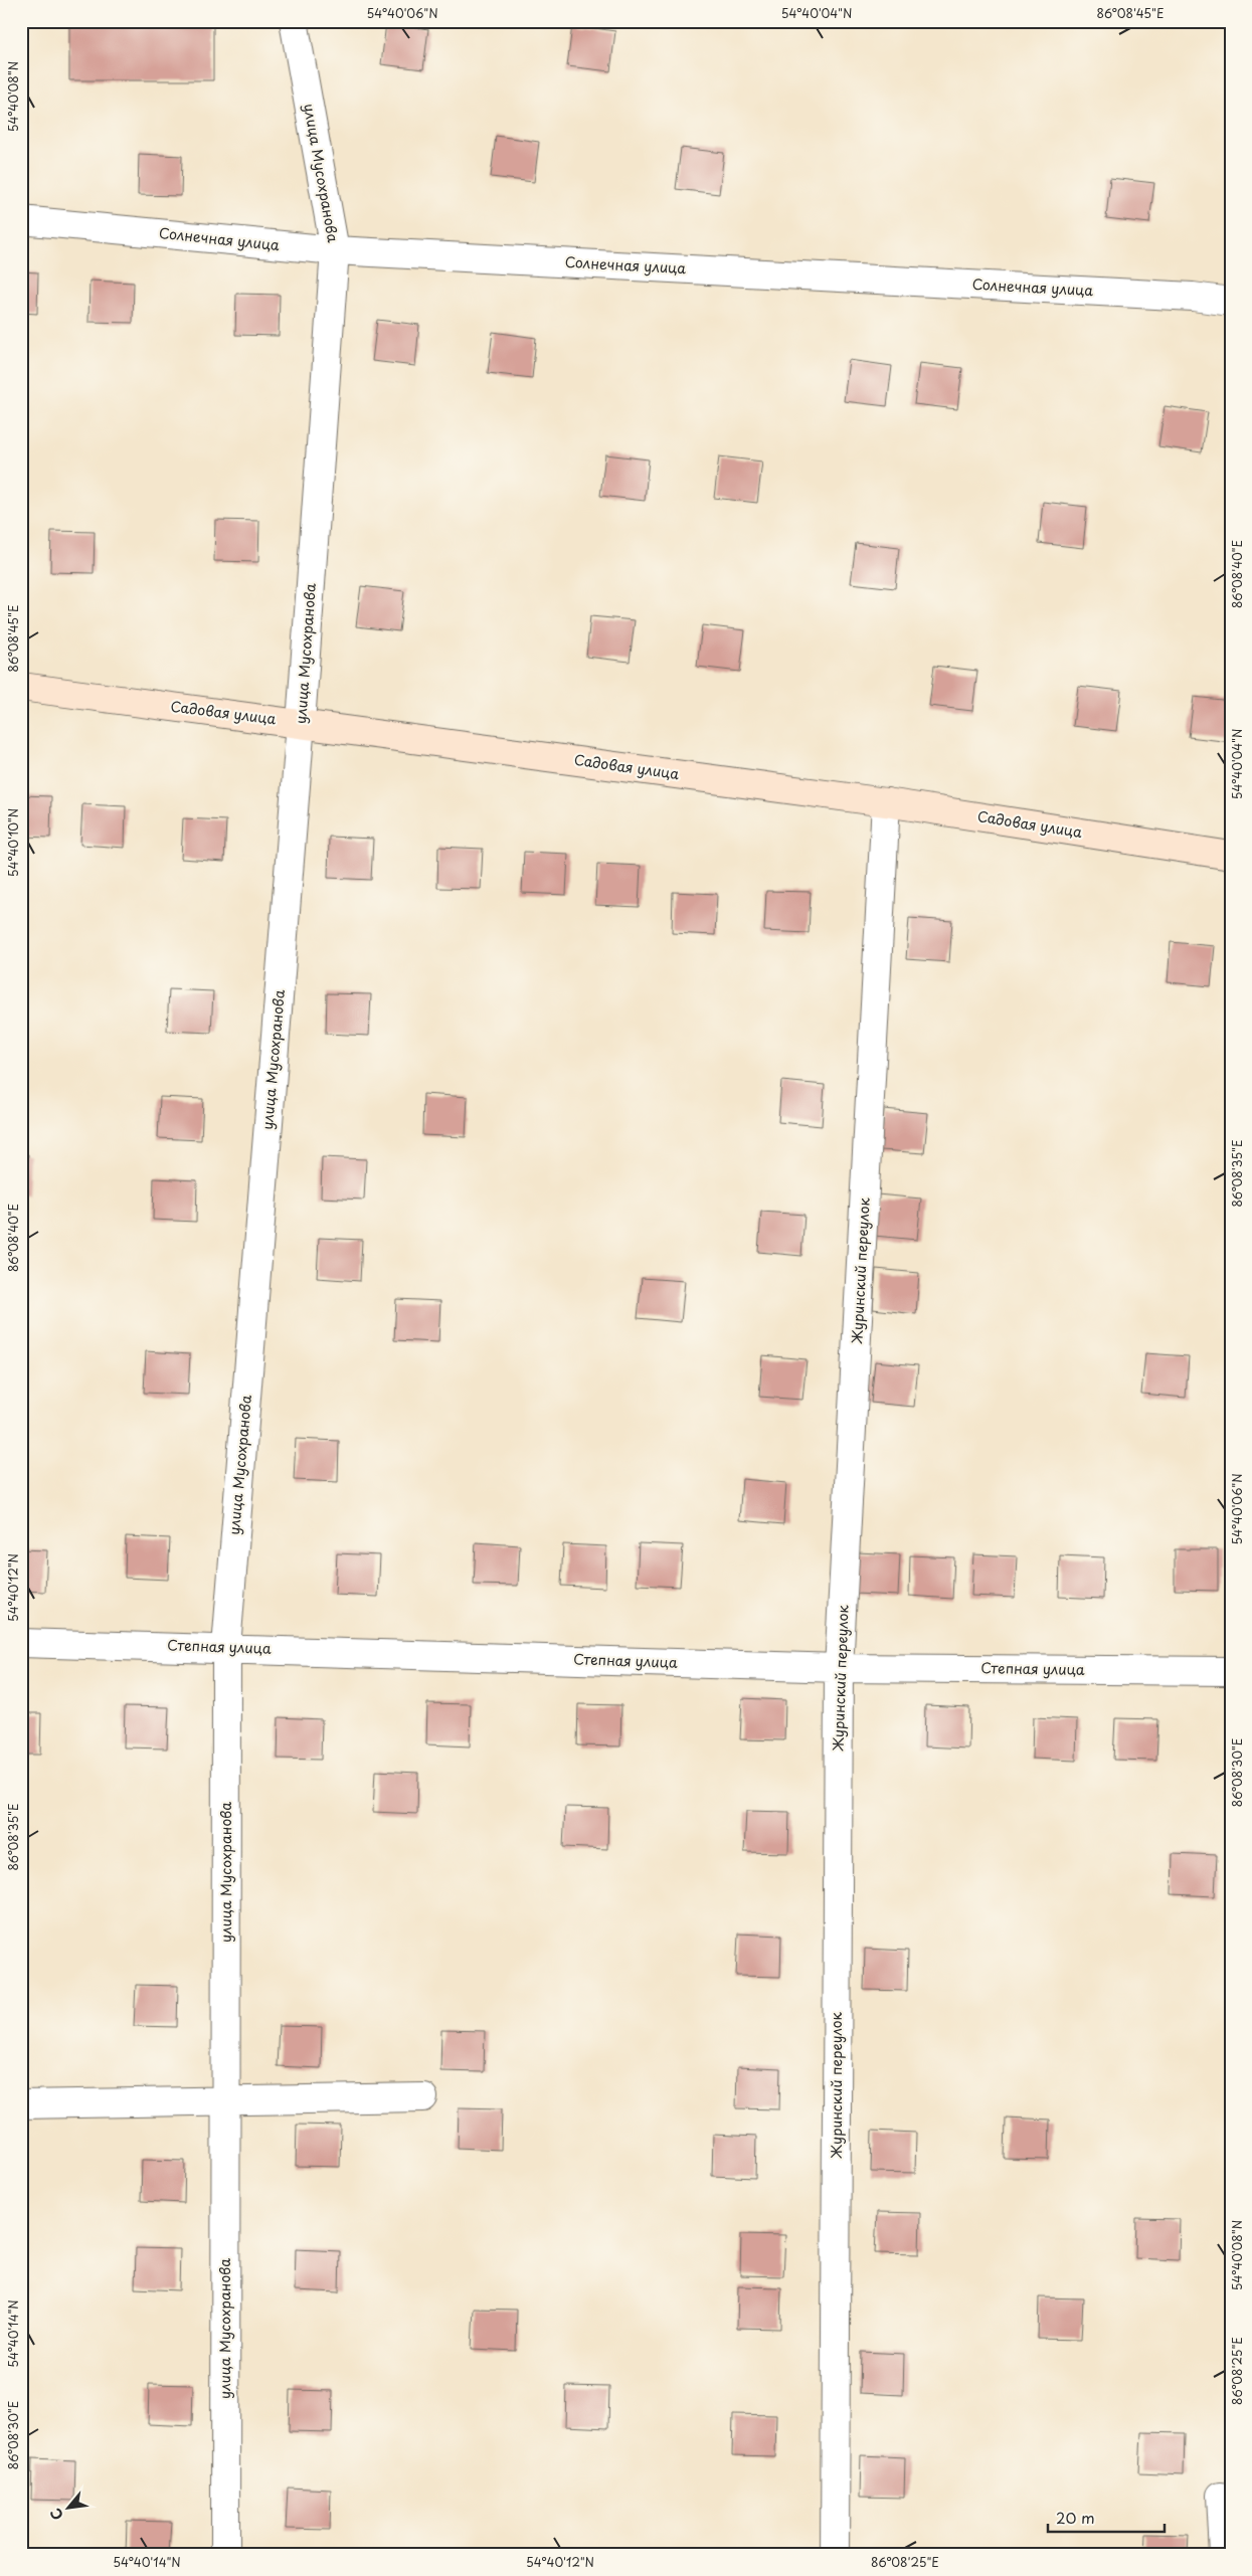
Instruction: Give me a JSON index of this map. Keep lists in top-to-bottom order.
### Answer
{
  "streets": {
    "street": [
      "улица Мусохранова",
      "Солнечная улица",
      "Садовая улица",
      "Журинский переулок",
      "Степная улица"
    ]
  },
  "crossings": [
    ["улица Мусохранова", "Солнечная улица"],
    ["улица Мусохранова", "Садовая улица"],
    ["улица Мусохранова", "Степная улица"],
    ["Садовая улица", "Журинский переулок"],
    ["Журинский переулок", "Степная улица"]
  ],
  "scale_bar": "20 m",
  "north": "bottom left",
  "coordinates": [
    "54°40'06\"N",
    "54°40'04\"N",
    "86°08'45\"E",
    "54°40'08\"N",
    "86°08'40\"E",
    "54°40'10\"N",
    "86°08'35\"E",
    "54°40'12\"N",
    "86°08'30\"E",
    "54°40'14\"N",
    "86°08'25\"E"
  ]
}
